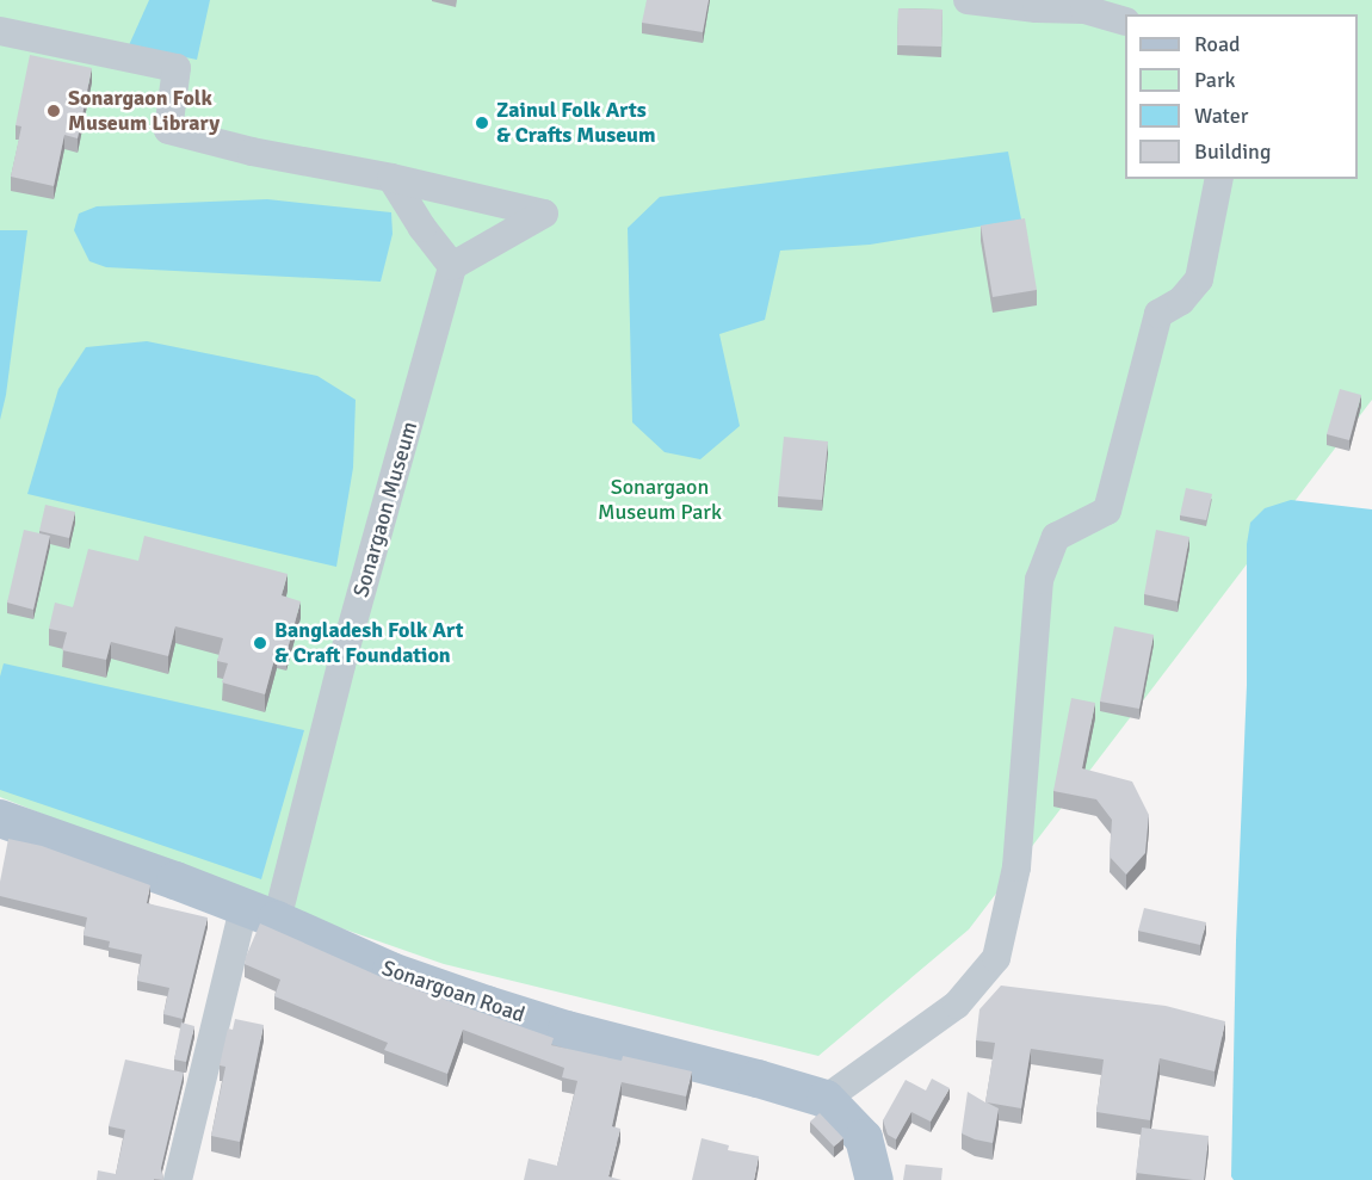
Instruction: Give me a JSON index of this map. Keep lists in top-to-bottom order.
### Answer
{
  "streets": {
    "main road": ["Sonargoan Road"],
    "street": ["Sonargaon Museum"]
  },
  "crossings": [
    ["Sonargaon Museum", "Sonargoan Road"]
  ],
  "parks": ["Sonargaon Museum Park"],
  "places": ["Sonargaon Folk Museum Library", "Zainul Folk Arts & Crafts Museum", "Bangladesh Folk Art & Craft Foundation"],
  "legend": [
    "Road",
    "Park",
    "Water",
    "Building"
  ]
}
